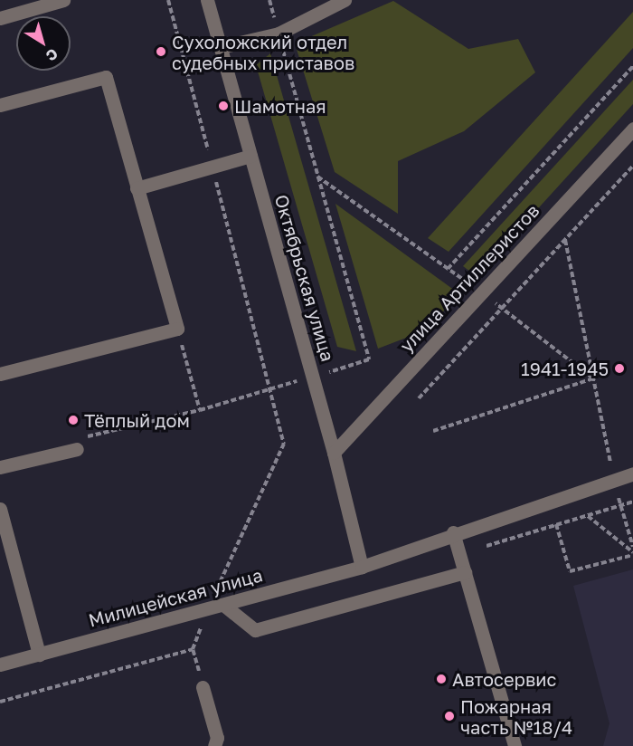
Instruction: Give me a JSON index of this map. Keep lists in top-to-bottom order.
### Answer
{
  "streets": {
    "street": ["Октябрьская улица", "улица Артиллеристов", "Милицейская улица"]
  },
  "crossings": [
    ["Октябрьская улица", "улица Артиллеристов"],
    ["Октябрьская улица", "Милицейская улица"]
  ],
  "places": [
    "Сухоложский отдел судебных приставов",
    "Шамотная",
    "1941-1945",
    "Тёплый дом",
    "Автосервис",
    "Пожарная часть №18/4"
  ],
  "north": "bottom right"
}
